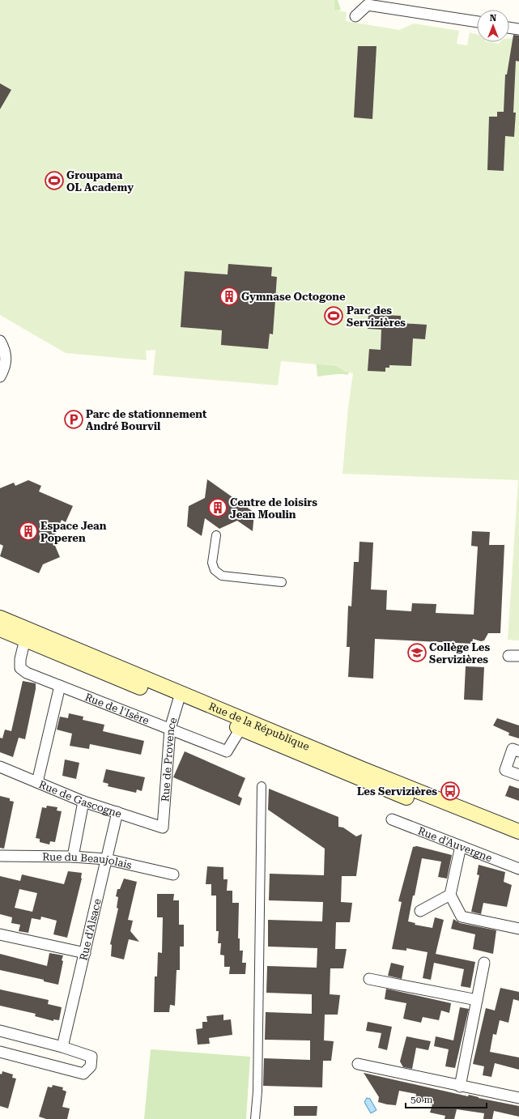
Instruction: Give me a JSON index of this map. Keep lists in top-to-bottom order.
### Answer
{
  "streets": {
    "main road": ["Rue de la République"],
    "street": [
      "Rue de l'Isère",
      "Rue de Provence",
      "Rue de Gascogne",
      "Rue d'Auvergne",
      "Rue du Beaujolais",
      "Rue d'Alsace"
    ]
  },
  "crossings": [
    ["Rue de l'Isère", "Rue de la République"],
    ["Rue de l'Isère", "Rue de Provence"],
    ["Rue de la République", "Rue de Provence"],
    ["Rue de Provence", "Rue de Gascogne"],
    ["Rue de Gascogne", "Rue d'Alsace"],
    ["Rue du Beaujolais", "Rue d'Alsace"]
  ],
  "places": {
    "sports": ["Groupama OL Academy", "Parc des Servizières"],
    "building": ["Gymnase Octogone", "Centre de loisirs Jean Moulin", "Espace Jean Poperen"],
    "parking": ["Parc de stationnement André Bourvil"],
    "school or university": ["Collège Les Servizières"],
    "bus stop": ["Les Servizières"]
  },
  "scale_bar": "50 m",
  "north": "top"
}
